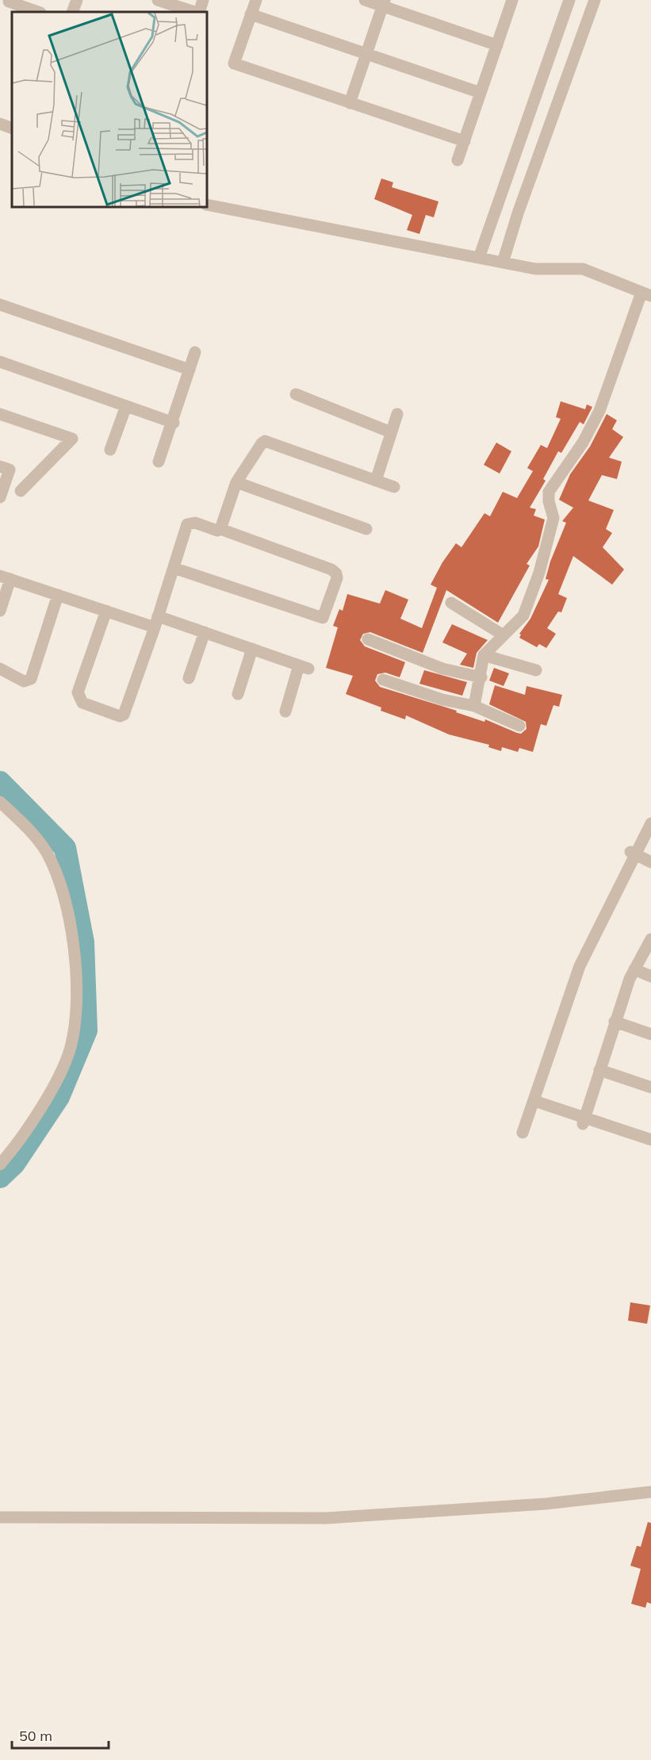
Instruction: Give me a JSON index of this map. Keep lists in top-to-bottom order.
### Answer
{
  "scale_bar": "50 m"
}
